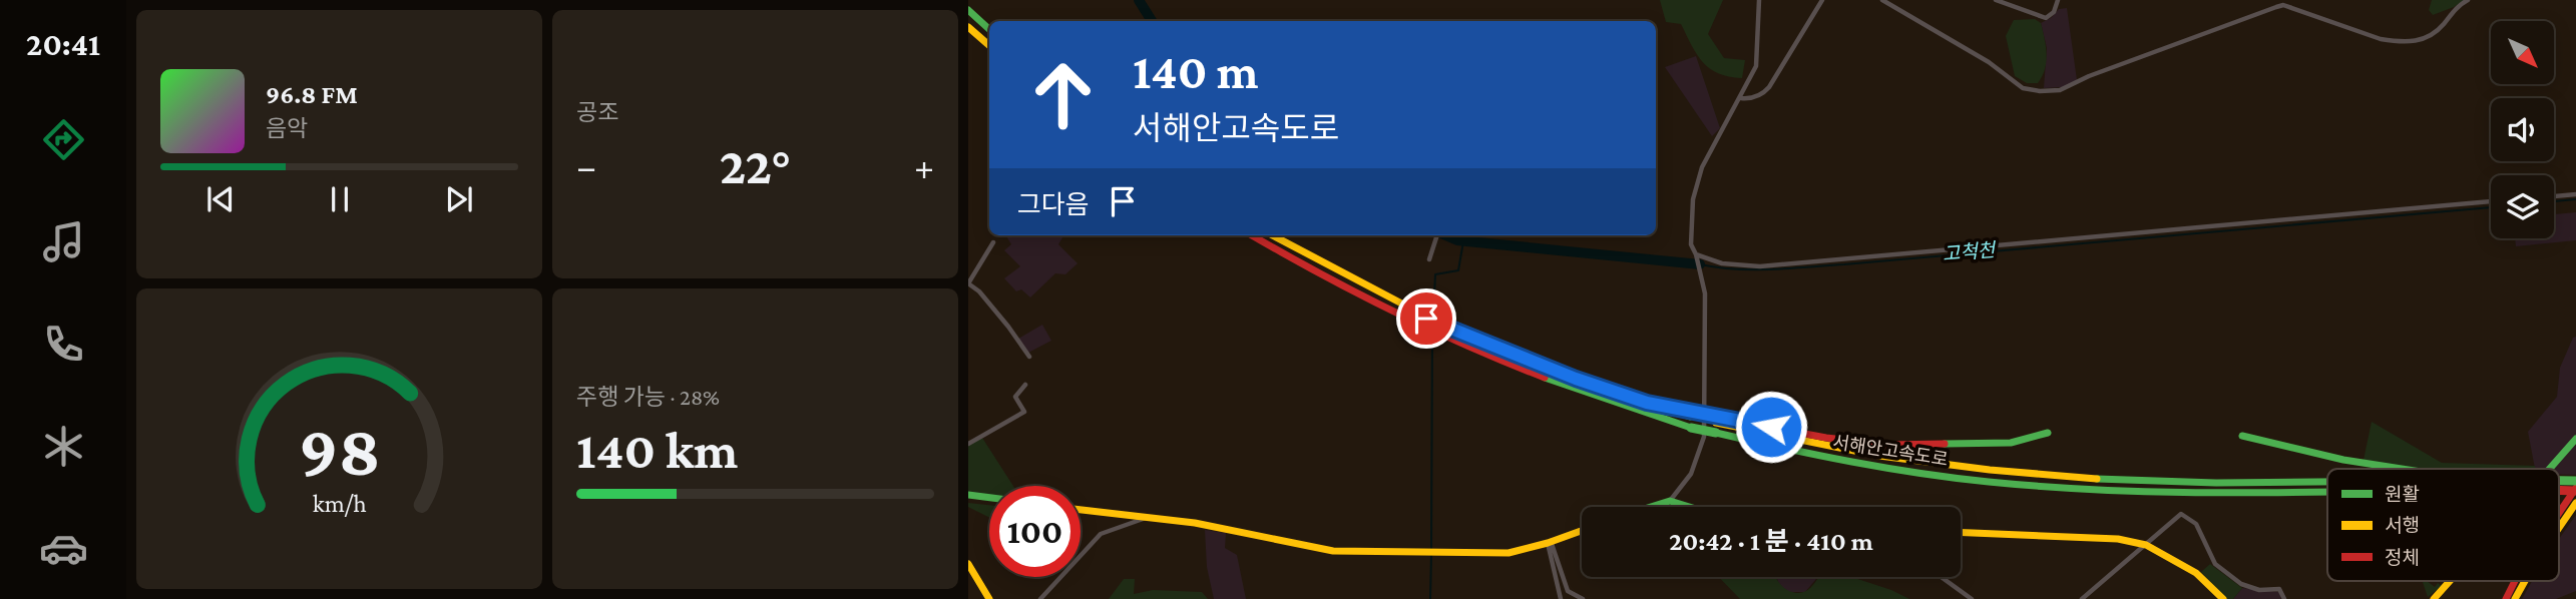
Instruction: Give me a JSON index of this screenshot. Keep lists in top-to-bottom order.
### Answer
{
  "streets": {
    "main road": ["서해안고속도로"]
  },
  "water": ["고척천"],
  "legend": ["원활", "서행", "정체"],
  "north": "bottom right",
  "page": {
    "tabs": "20:41",
    "tile": [
      "공조",
      ["주행 가능 · 28%", "140 km"]
    ],
    "turn": ["140 m", "서해안고속도로"],
    "song": ["96.8 FM", "음악"],
    "heat": ["−", "22°", "+"],
    "then": "그다음",
    "limit": "100",
    "trip": "20:42 · 1 분 · 410 m",
    "gauge": ["98", "km/h"]
  }
}
